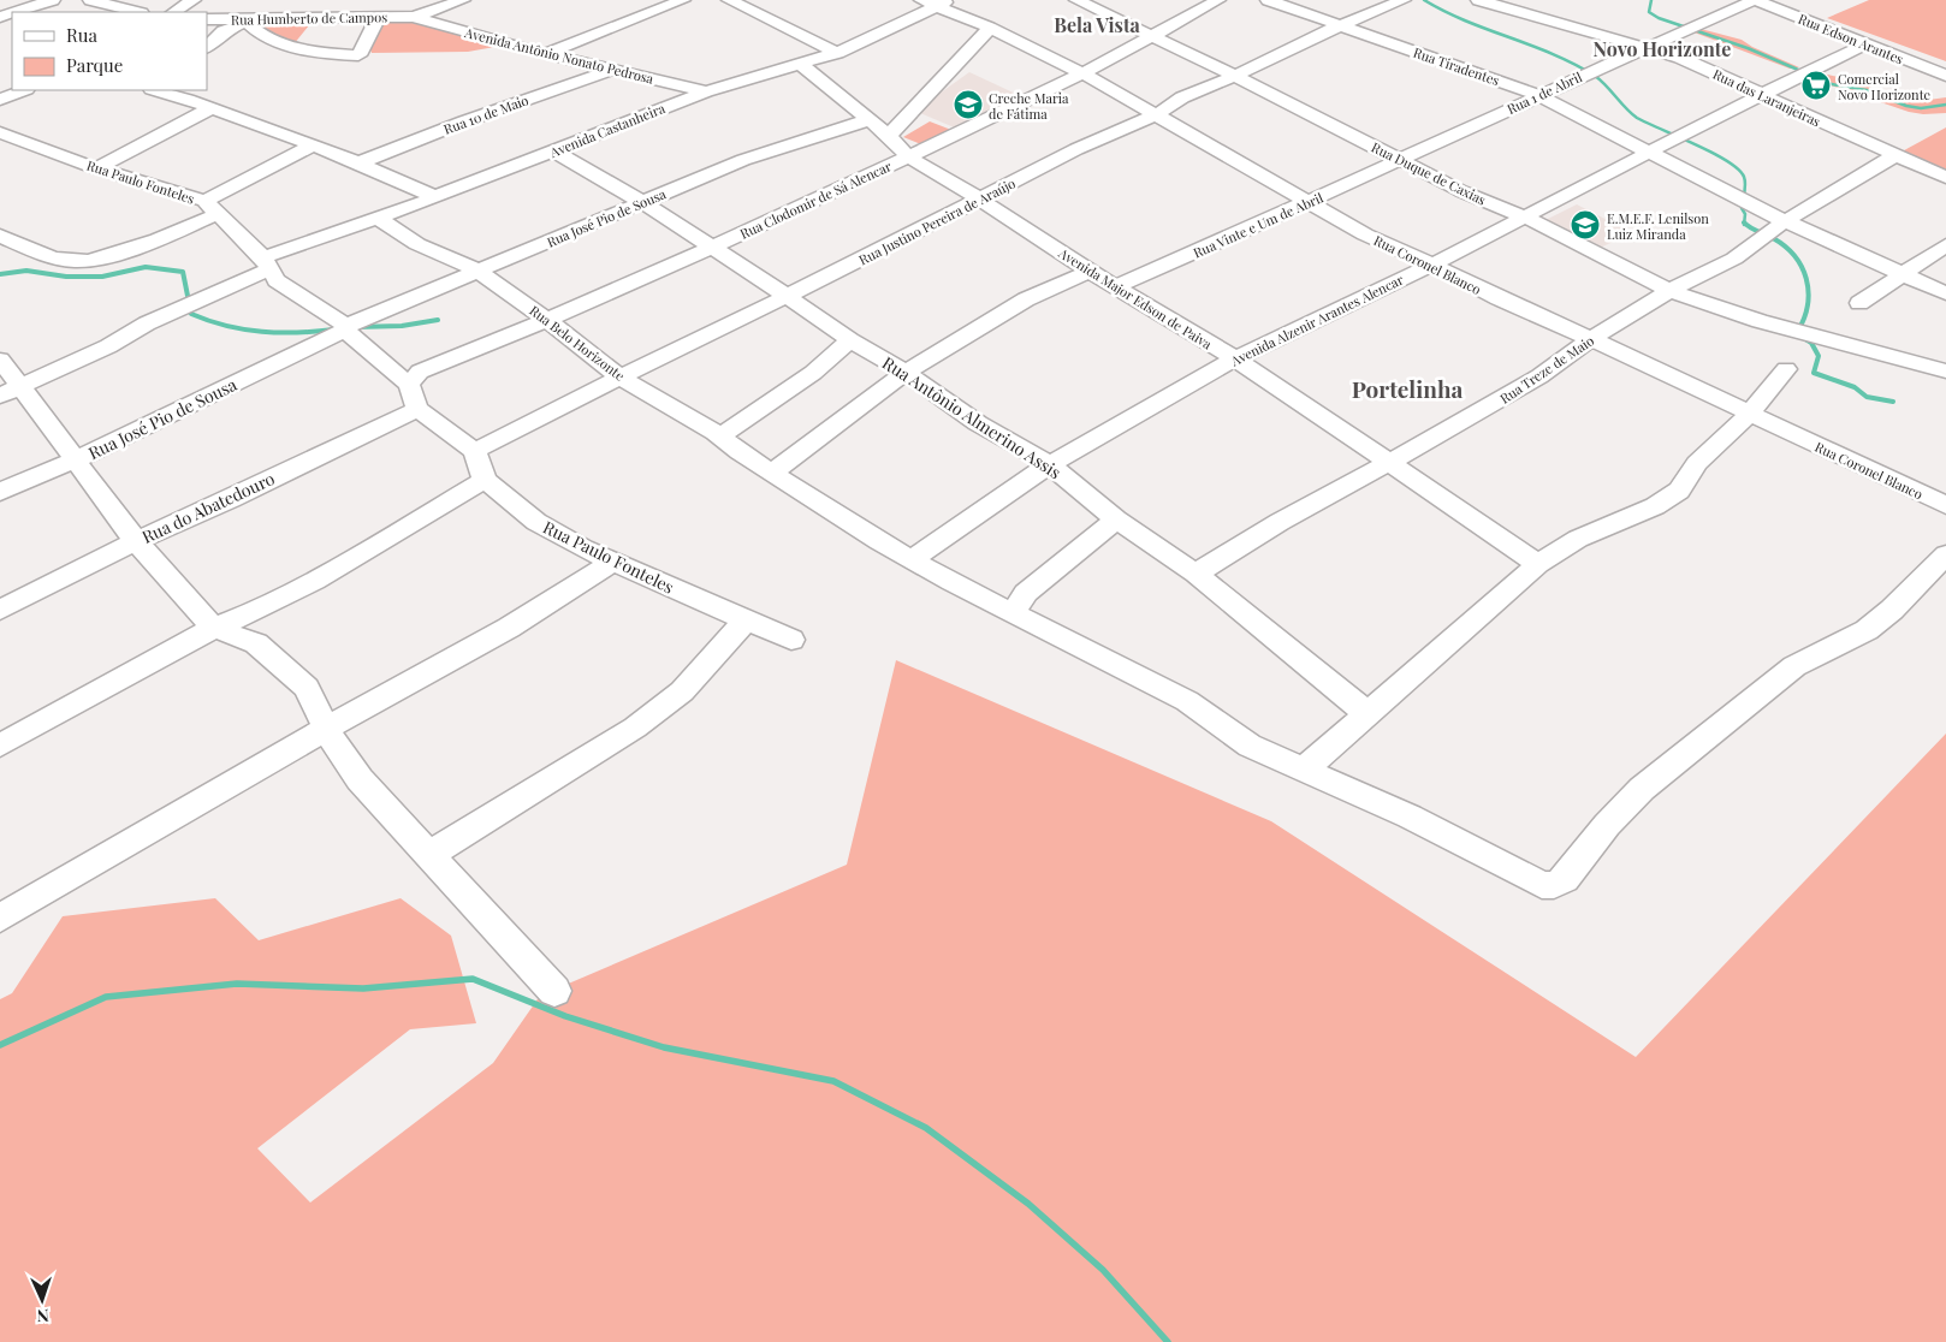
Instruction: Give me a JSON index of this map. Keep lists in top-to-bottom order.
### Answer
{
  "streets": {
    "street": [
      "Rua Humberto de Campos",
      "Rua Edson Arantes",
      "Avenida Antônio Nonato Pedrosa",
      "Rua Tiradentes",
      "Rua 1 de Abril",
      "Rua das Laranjeiras",
      "Rua 10 de Maio",
      "Avenida Castanheira",
      "Rua Duque de Caxias",
      "Rua Paulo Fonteles",
      "Rua Clodomir de Sá Alencar",
      "Rua José Pio de Sousa",
      "Rua Justino Pereira de Araújo",
      "Rua Vinte e Um de Abril",
      "Rua Coronel Blanco",
      "Avenida Major Edson de Paiva",
      "Avenida Alzenir Arantes Alencar",
      "Rua Belo Horizonte",
      "Rua Treze de Maio",
      "Rua Antônio Almerino Assis",
      "Rua do Abatedouro"
    ]
  },
  "crossings": [
    ["Rua Humberto de Campos", "Avenida Antônio Nonato Pedrosa"],
    ["Rua Edson Arantes", "Rua 1 de Abril"],
    ["Rua Edson Arantes", "Avenida Alzenir Arantes Alencar"],
    ["Avenida Antônio Nonato Pedrosa", "Rua 10 de Maio"],
    ["Avenida Antônio Nonato Pedrosa", "Avenida Castanheira"],
    ["Rua Tiradentes", "Rua 1 de Abril"],
    ["Rua Tiradentes", "Rua Justino Pereira de Araújo"],
    ["Rua Tiradentes", "Avenida Alzenir Arantes Alencar"],
    ["Rua Tiradentes", "Rua Treze de Maio"],
    ["Rua 1 de Abril", "Rua das Laranjeiras"],
    ["Rua 1 de Abril", "Rua Duque de Caxias"],
    ["Rua 1 de Abril", "Rua Vinte e Um de Abril"],
    ["Rua das Laranjeiras", "Avenida Alzenir Arantes Alencar"],
    ["Rua das Laranjeiras", "Rua Treze de Maio"],
    ["Avenida Castanheira", "Rua Paulo Fonteles"],
    ["Avenida Castanheira", "Rua Coronel Blanco"],
    ["Avenida Castanheira", "Avenida Major Edson de Paiva"],
    ["Avenida Castanheira", "Rua Belo Horizonte"],
    ["Avenida Castanheira", "Rua Antônio Almerino Assis"],
    ["Rua Duque de Caxias", "Rua Clodomir de Sá Alencar"],
    ["Rua Duque de Caxias", "Rua Justino Pereira de Araújo"],
    ["Rua Duque de Caxias", "Rua Vinte e Um de Abril"],
    ["Rua Duque de Caxias", "Avenida Alzenir Arantes Alencar"],
    ["Rua Duque de Caxias", "Rua Treze de Maio"],
    ["Rua Paulo Fonteles", "Rua Clodomir de Sá Alencar"],
    ["Rua Paulo Fonteles", "Rua José Pio de Sousa"],
    ["Rua Clodomir de Sá Alencar", "Rua Coronel Blanco"],
    ["Rua Clodomir de Sá Alencar", "Avenida Major Edson de Paiva"],
    ["Rua Clodomir de Sá Alencar", "Rua Belo Horizonte"],
    ["Rua Clodomir de Sá Alencar", "Rua Antônio Almerino Assis"],
    ["Rua José Pio de Sousa", "Avenida Major Edson de Paiva"],
    ["Rua José Pio de Sousa", "Rua Belo Horizonte"],
    ["Rua José Pio de Sousa", "Rua Antônio Almerino Assis"],
    ["Rua Justino Pereira de Araújo", "Rua Coronel Blanco"],
    ["Rua Justino Pereira de Araújo", "Avenida Major Edson de Paiva"],
    ["Rua Justino Pereira de Araújo", "Rua Belo Horizonte"],
    ["Rua Justino Pereira de Araújo", "Rua Antônio Almerino Assis"],
    ["Rua Vinte e Um de Abril", "Rua Coronel Blanco"],
    ["Rua Vinte e Um de Abril", "Avenida Major Edson de Paiva"],
    ["Rua Coronel Blanco", "Avenida Alzenir Arantes Alencar"],
    ["Rua Coronel Blanco", "Rua Treze de Maio"],
    ["Avenida Major Edson de Paiva", "Avenida Alzenir Arantes Alencar"],
    ["Avenida Major Edson de Paiva", "Rua Treze de Maio"],
    ["Avenida Alzenir Arantes Alencar", "Rua Belo Horizonte"],
    ["Avenida Alzenir Arantes Alencar", "Rua Antônio Almerino Assis"],
    ["Rua Treze de Maio", "Rua Antônio Almerino Assis"]
  ],
  "districts": ["Bela Vista", "Novo Horizonte", "Portelinha"],
  "places": {
    "supermarket": ["Comercial Novo Horizonte"],
    "school or university": ["Creche Maria de Fátima", "E.M.E.F. Lenilson Luiz Miranda"]
  },
  "legend": ["Rua", "Parque"],
  "north": "bottom"
}
